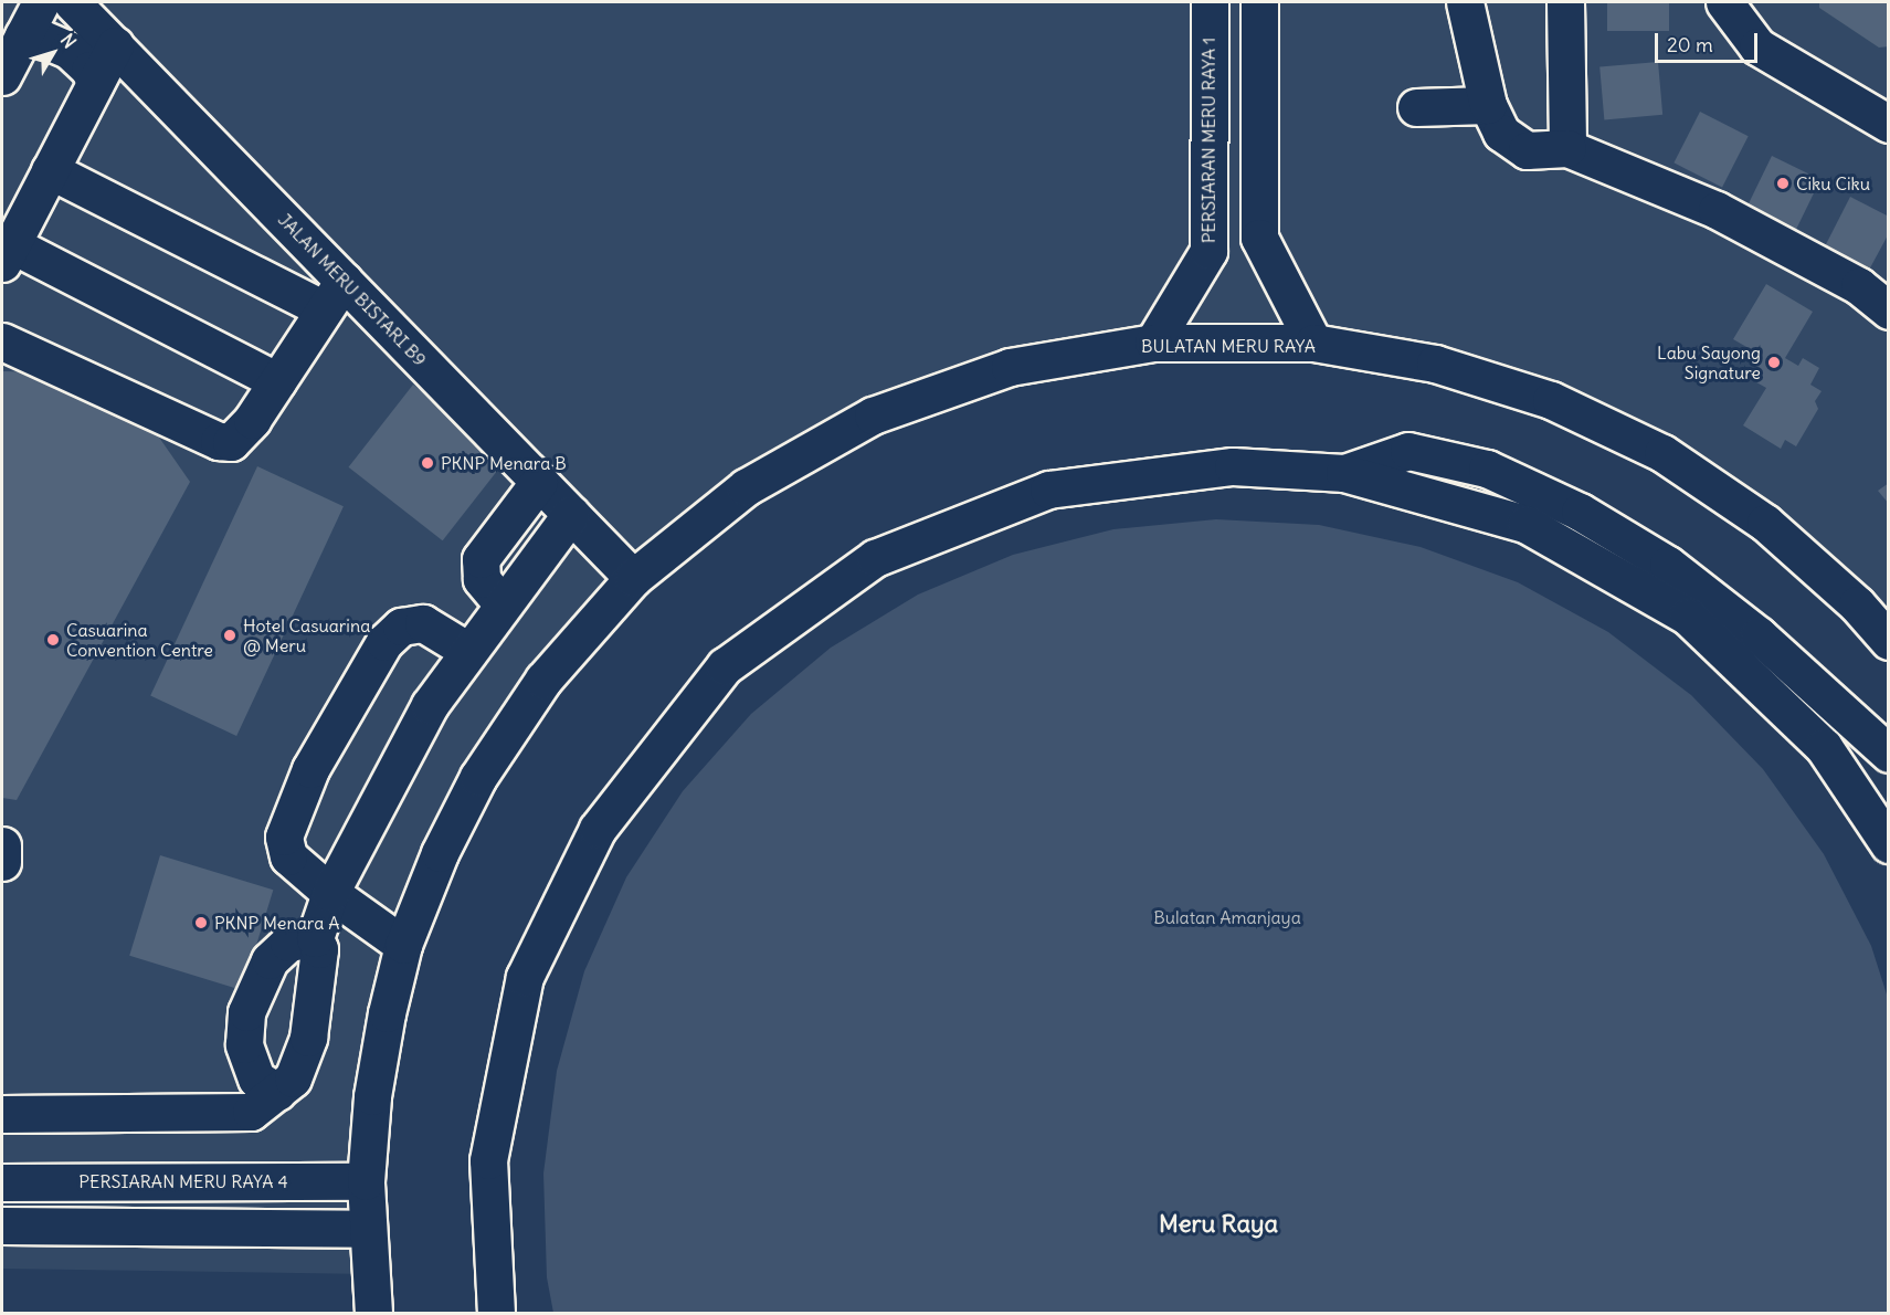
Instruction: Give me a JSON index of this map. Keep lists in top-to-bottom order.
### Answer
{
  "streets": {
    "street": [
      "PERSIARAN MERU RAYA 1",
      "JALAN MERU BISTARI B9",
      "BULATAN MERU RAYA",
      "PERSIARAN MERU RAYA 4"
    ]
  },
  "crossings": [
    ["PERSIARAN MERU RAYA 1", "BULATAN MERU RAYA"],
    ["JALAN MERU BISTARI B9", "BULATAN MERU RAYA"],
    ["BULATAN MERU RAYA", "PERSIARAN MERU RAYA 4"]
  ],
  "districts": ["Meru Raya"],
  "parks": ["Bulatan Amanjaya"],
  "places": [
    "Ciku Ciku",
    "Labu Sayong Signature",
    "PKNP Menara B",
    "Hotel Casuarina @ Meru",
    "Casuarina Convention Centre",
    "PKNP Menara A"
  ],
  "scale_bar": "20 m",
  "north": "top right"
}
